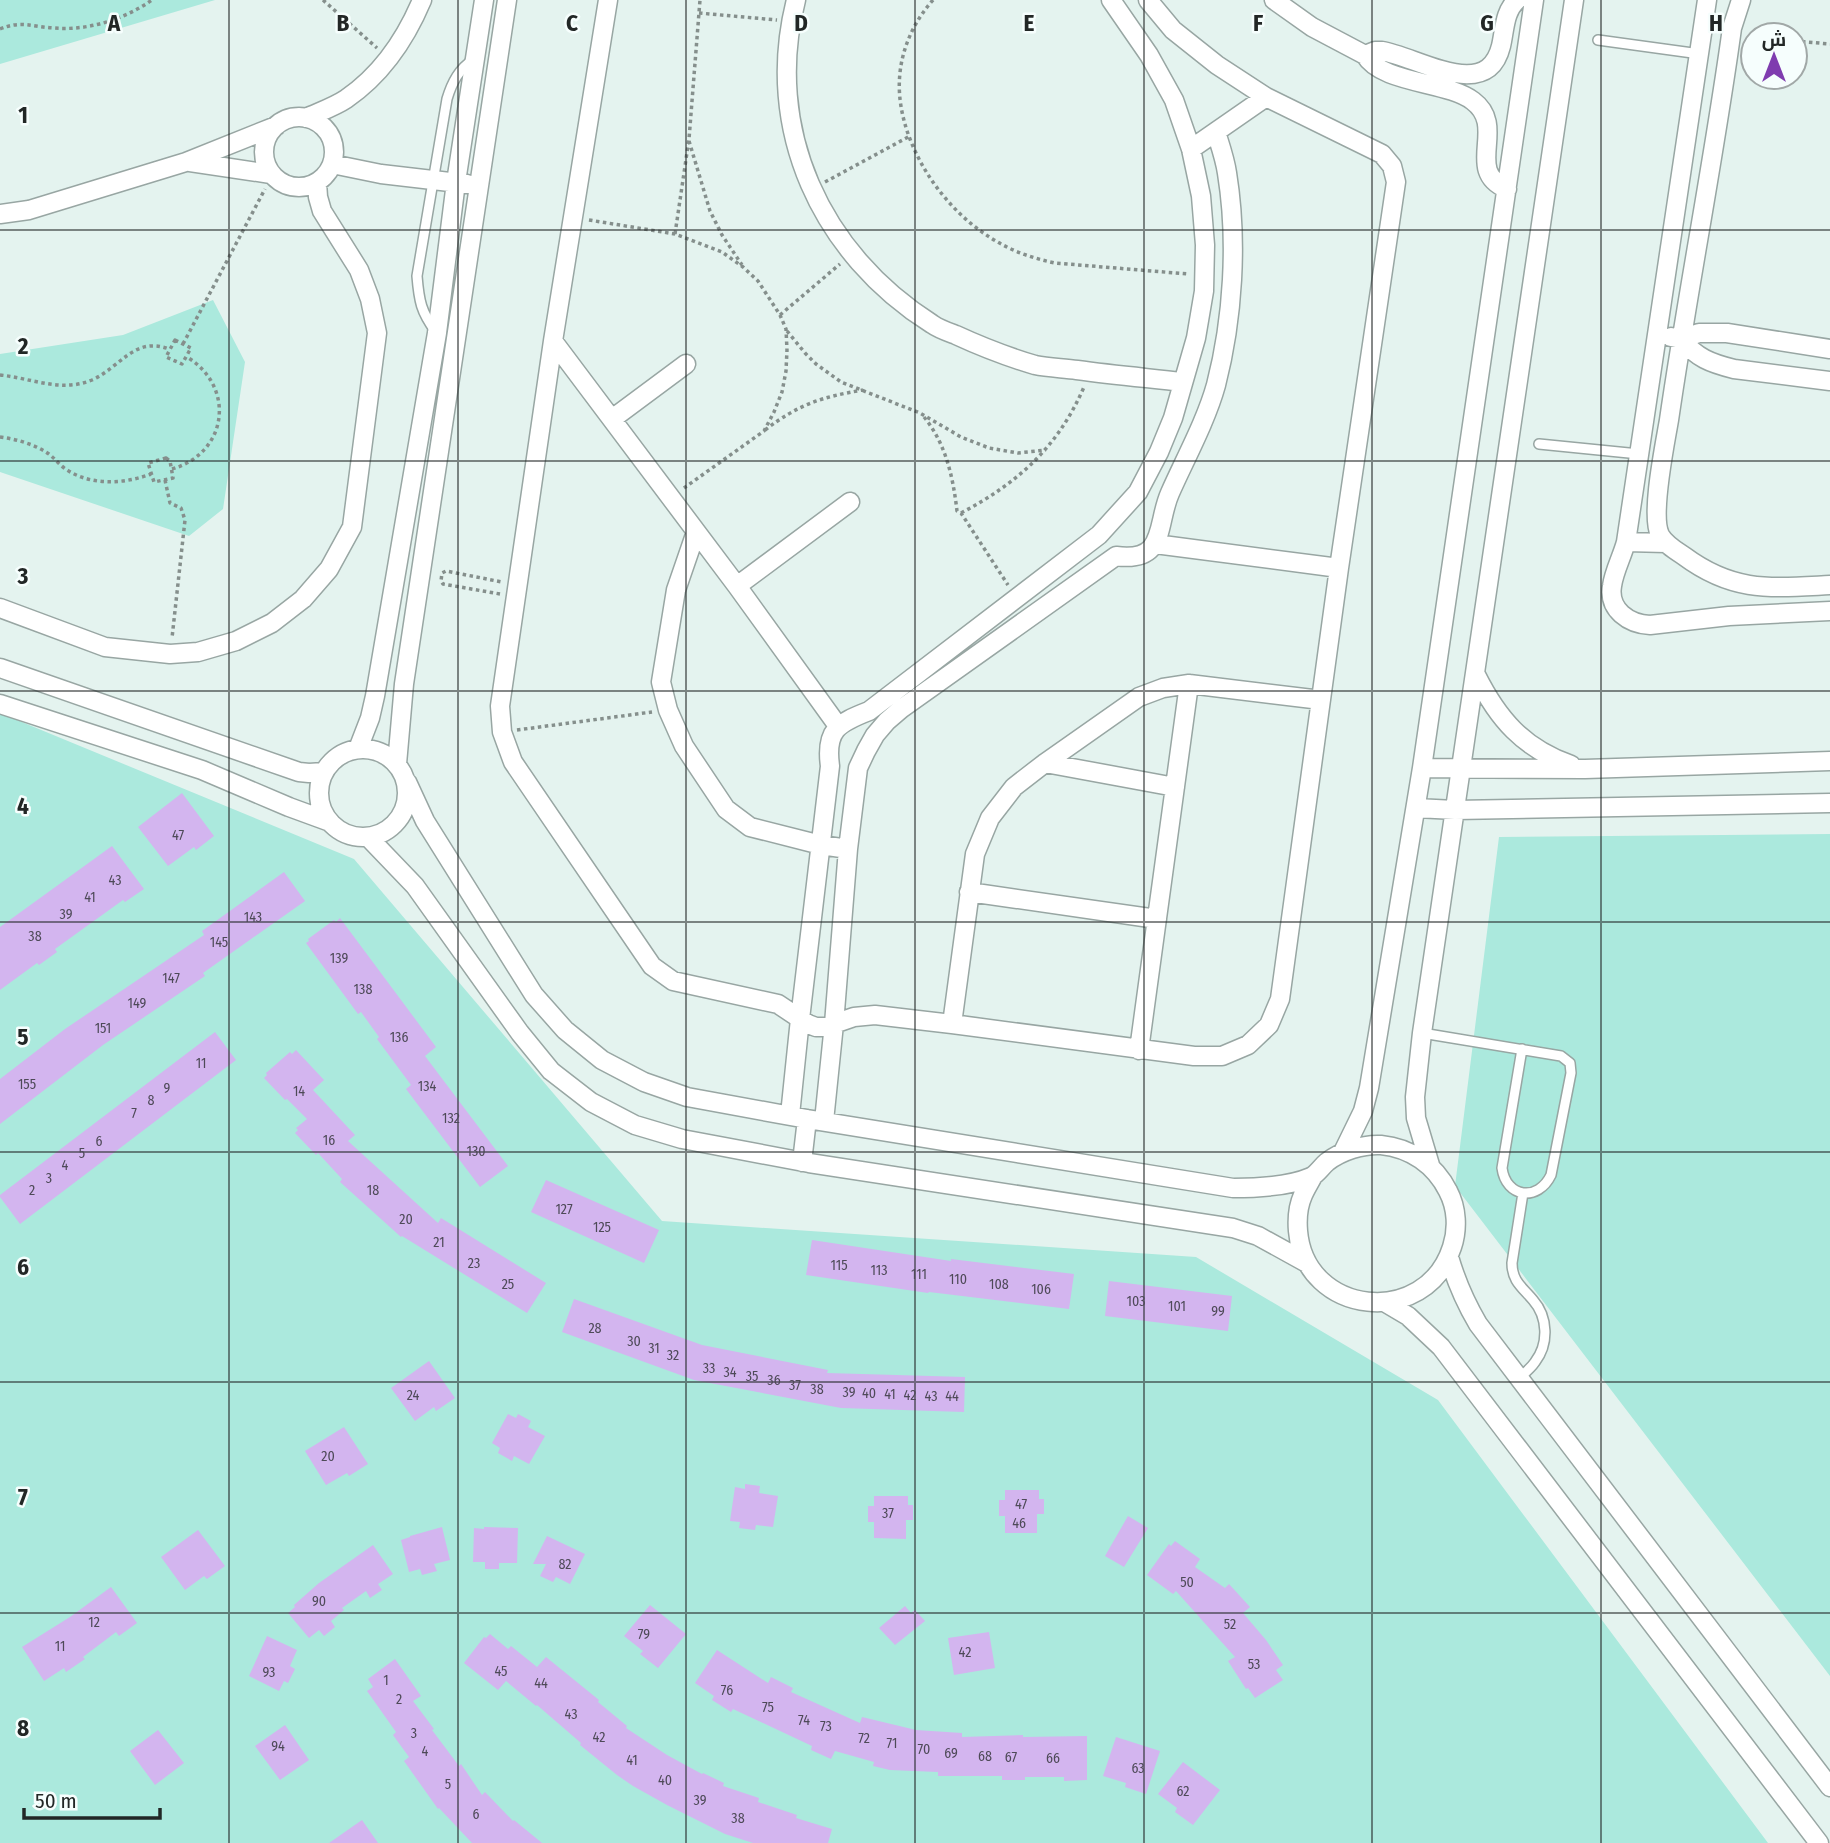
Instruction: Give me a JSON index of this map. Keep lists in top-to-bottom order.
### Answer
{
  "house_numbers": [
    "47",
    "43",
    "41",
    "39",
    "143",
    "38",
    "145",
    "139",
    "147",
    "138",
    "149",
    "151",
    "136",
    "11",
    "155",
    "134",
    "9",
    "14",
    "8",
    "7",
    "132",
    "16",
    "6",
    "130",
    "5",
    "4",
    "3",
    "2",
    "18",
    "127",
    "20",
    "125",
    "21",
    "23",
    "115",
    "113",
    "111",
    "110",
    "25",
    "108",
    "106",
    "103",
    "101",
    "99",
    "28",
    "30",
    "31",
    "32",
    "33",
    "34",
    "35",
    "36",
    "37",
    "38",
    "39",
    "40",
    "41",
    "24",
    "42",
    "43",
    "44",
    "20",
    "47",
    "37",
    "46",
    "82",
    "50",
    "90",
    "12",
    "52",
    "79",
    "11",
    "42",
    "53",
    "45",
    "93",
    "1",
    "44",
    "76",
    "2",
    "75",
    "43",
    "74",
    "73",
    "3",
    "42",
    "72",
    "71",
    "94",
    "70",
    "4",
    "69",
    "68",
    "67",
    "66",
    "41",
    "63",
    "40",
    "5",
    "62",
    "39",
    "6",
    "38"
  ],
  "scale_bar": "50 m",
  "north": "top",
  "grid": {
    "columns": [
      "A",
      "B",
      "C",
      "D",
      "E",
      "F",
      "G",
      "H"
    ],
    "rows": [
      "1",
      "2",
      "3",
      "4",
      "5",
      "6",
      "7",
      "8"
    ]
  }
}
